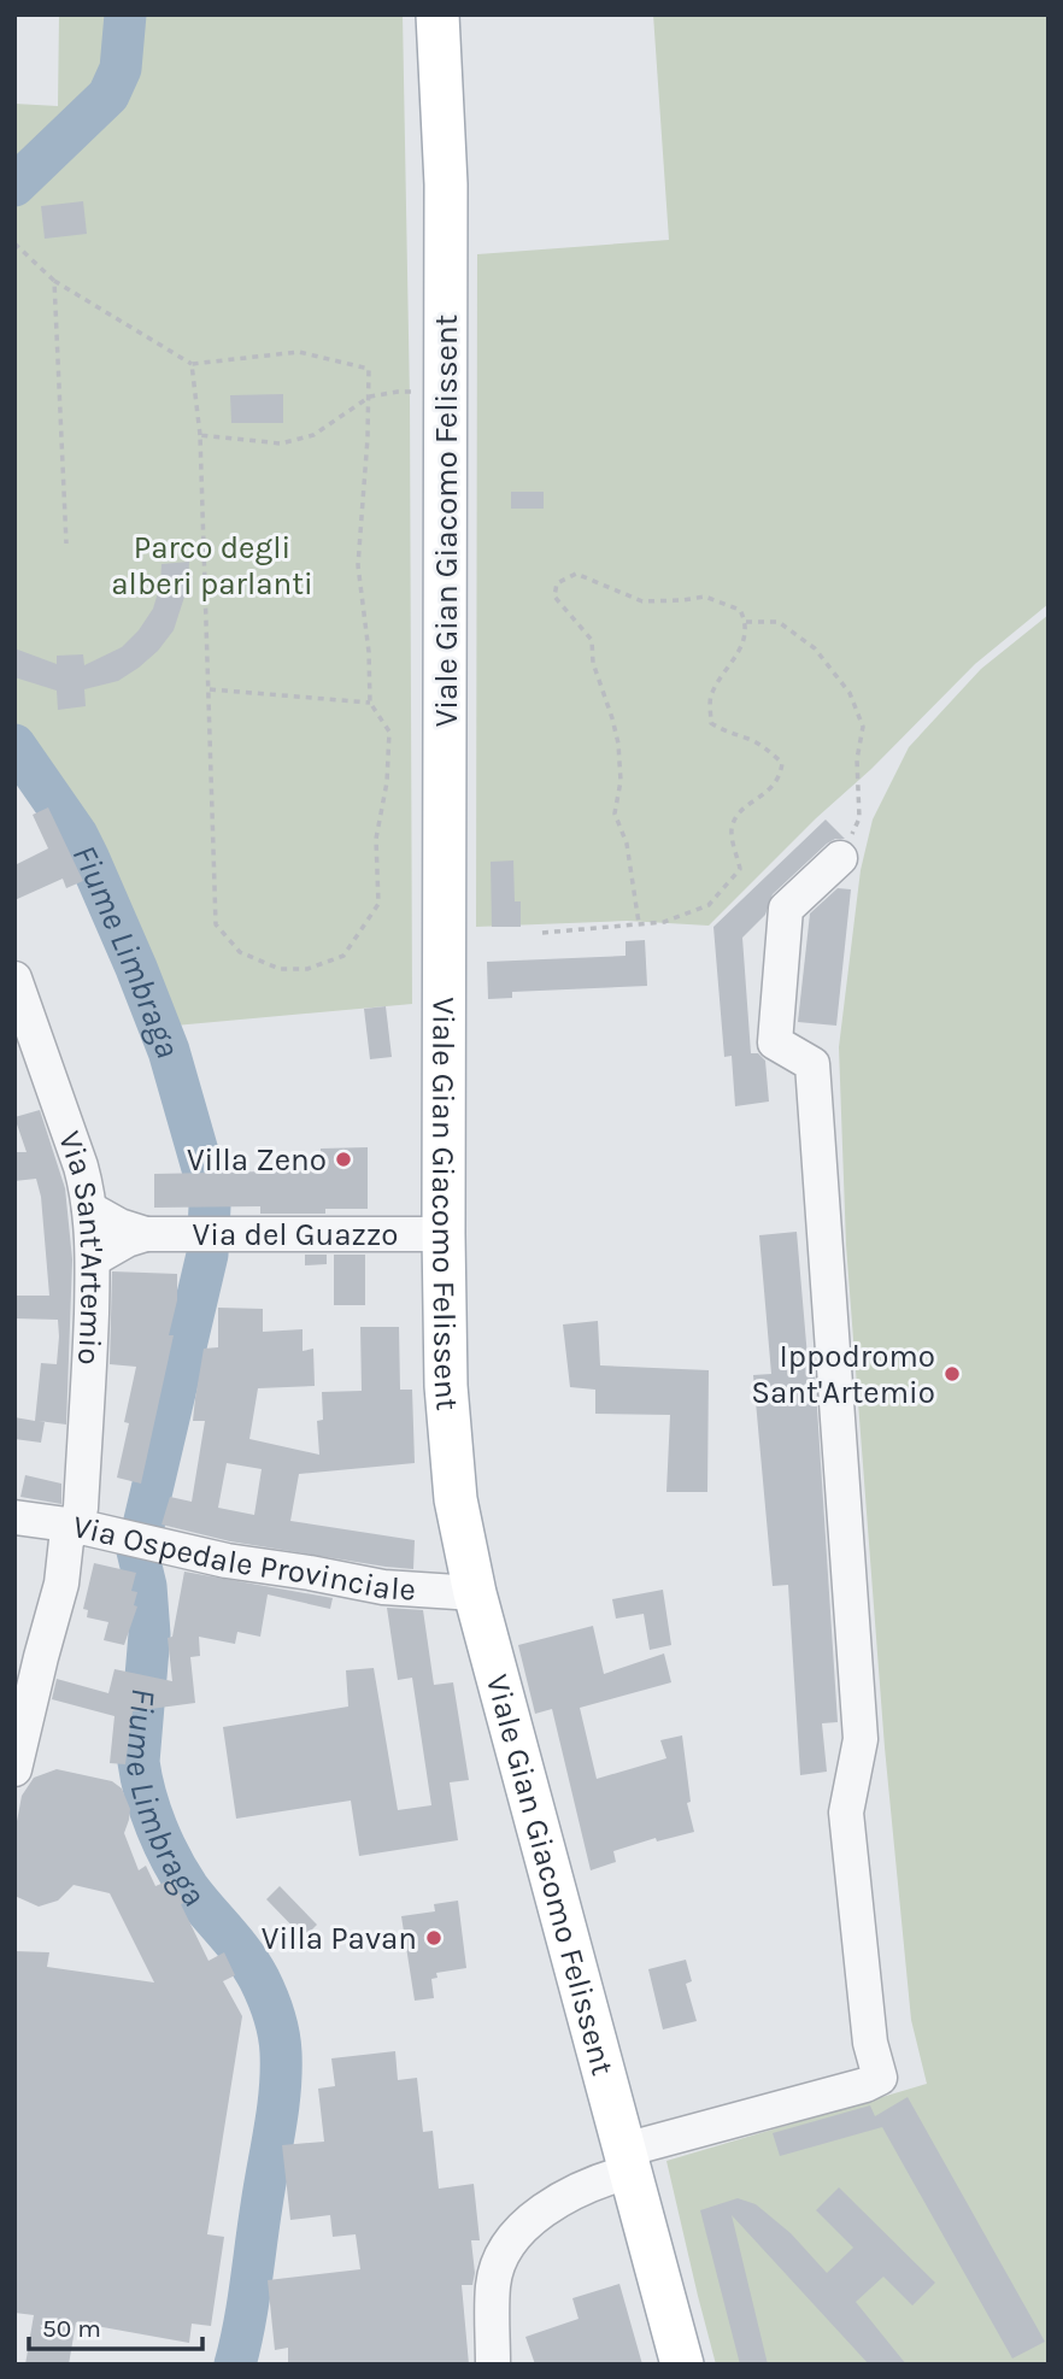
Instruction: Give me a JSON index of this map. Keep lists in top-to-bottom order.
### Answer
{
  "streets": {
    "main road": ["Viale Gian Giacomo Felissent"],
    "street": ["Via del Guazzo", "Via Sant'Artemio", "Via Ospedale Provinciale"]
  },
  "crossings": [
    ["Viale Gian Giacomo Felissent", "Via del Guazzo"],
    ["Viale Gian Giacomo Felissent", "Via Ospedale Provinciale"],
    ["Via del Guazzo", "Via Sant'Artemio"],
    ["Via Sant'Artemio", "Via Ospedale Provinciale"]
  ],
  "water": ["Fiume Limbraga"],
  "parks": ["Parco degli alberi parlanti"],
  "places": ["Villa Zeno", "Ippodromo Sant'Artemio", "Villa Pavan"],
  "scale_bar": "50 m"
}
